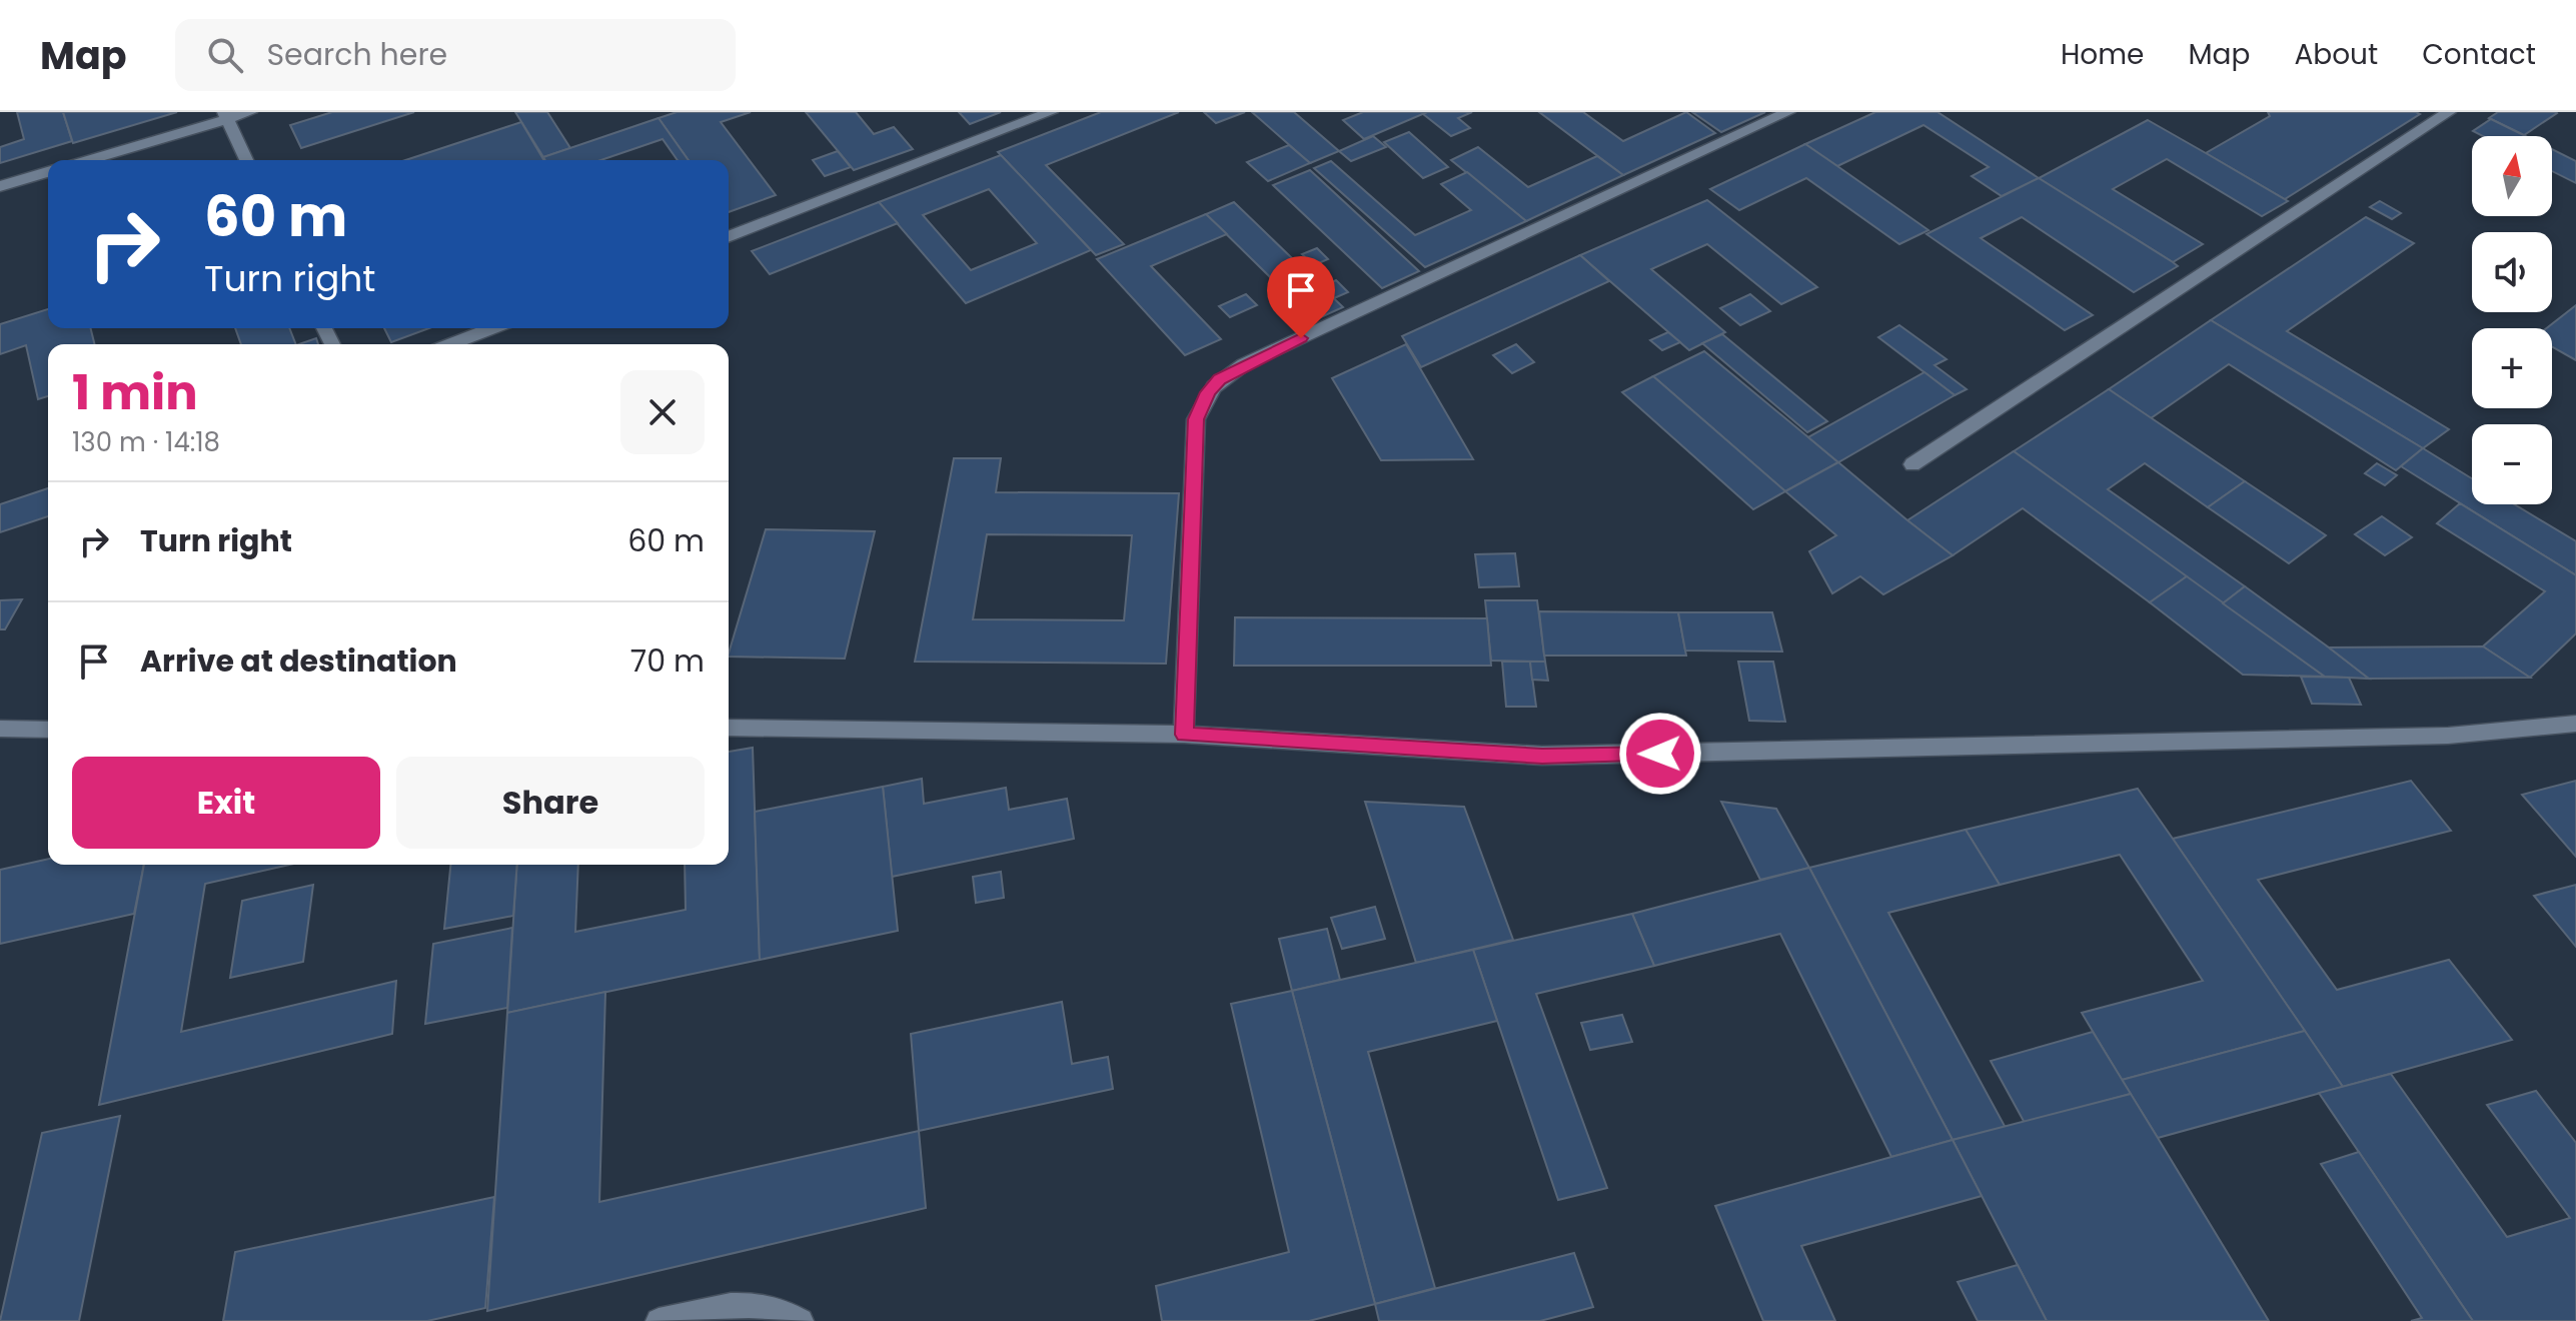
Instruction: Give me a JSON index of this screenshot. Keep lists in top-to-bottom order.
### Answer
{
  "north": "top",
  "page": {
    "header": "Map",
    "search": "Search here",
    "nav": [
      "Home",
      "Map",
      "About",
      "Contact"
    ],
    "map_buttons": ["+", "−"],
    "turn": ["60 m", "Turn right"],
    "heading": ["1 min", "130 m · 14:18"],
    "list": [
      {
        "name": "Turn right",
        "value": "60 m"
      },
      {
        "name": "Arrive at destination",
        "value": "70 m"
      }
    ],
    "buttons": ["Exit", "Share"]
  }
}
